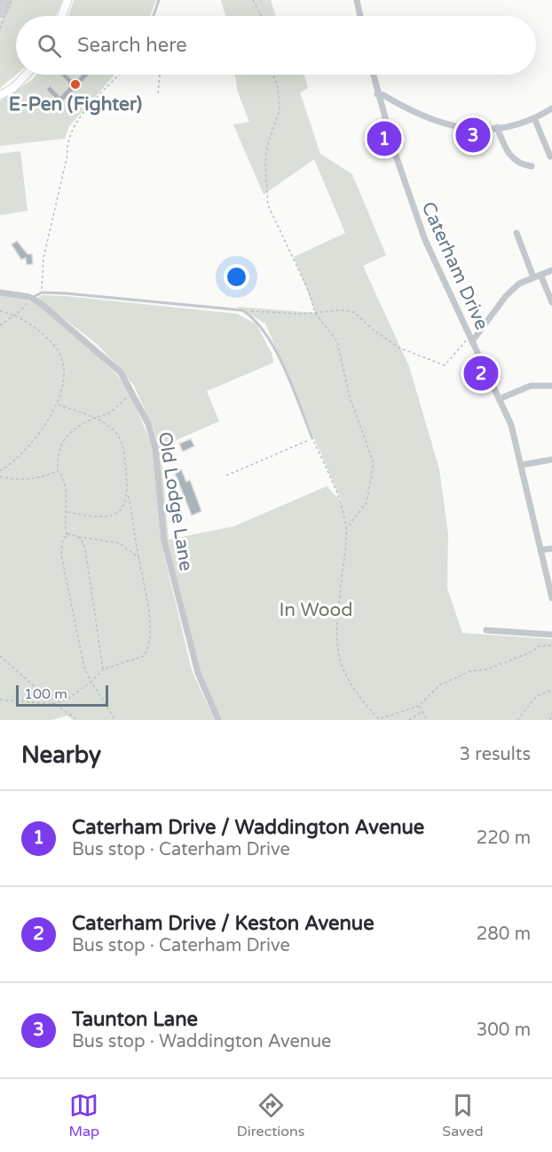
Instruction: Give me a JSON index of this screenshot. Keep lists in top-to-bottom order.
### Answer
{
  "streets": {
    "street": ["Caterham Drive", "Old Lodge Lane"]
  },
  "parks": ["In Wood"],
  "places": ["E-Pen (Fighter)"],
  "scale_bar": "100 m",
  "page": {
    "search": "Search here",
    "pins": ["3", "1", "2"],
    "scale": "100 m",
    "heading": ["Nearby", "3 results"],
    "list": [
      {
        "mark": "1",
        "name": "Caterham Drive / Waddington Avenue",
        "note": "Bus stop · Caterham Drive",
        "value": "220 m"
      },
      {
        "mark": "2",
        "name": "Caterham Drive / Keston Avenue",
        "note": "Bus stop · Caterham Drive",
        "value": "280 m"
      },
      {
        "mark": "3",
        "name": "Taunton Lane",
        "note": "Bus stop · Waddington Avenue",
        "value": "300 m"
      }
    ],
    "nav": ["Map", "Directions", "Saved"]
  }
}
